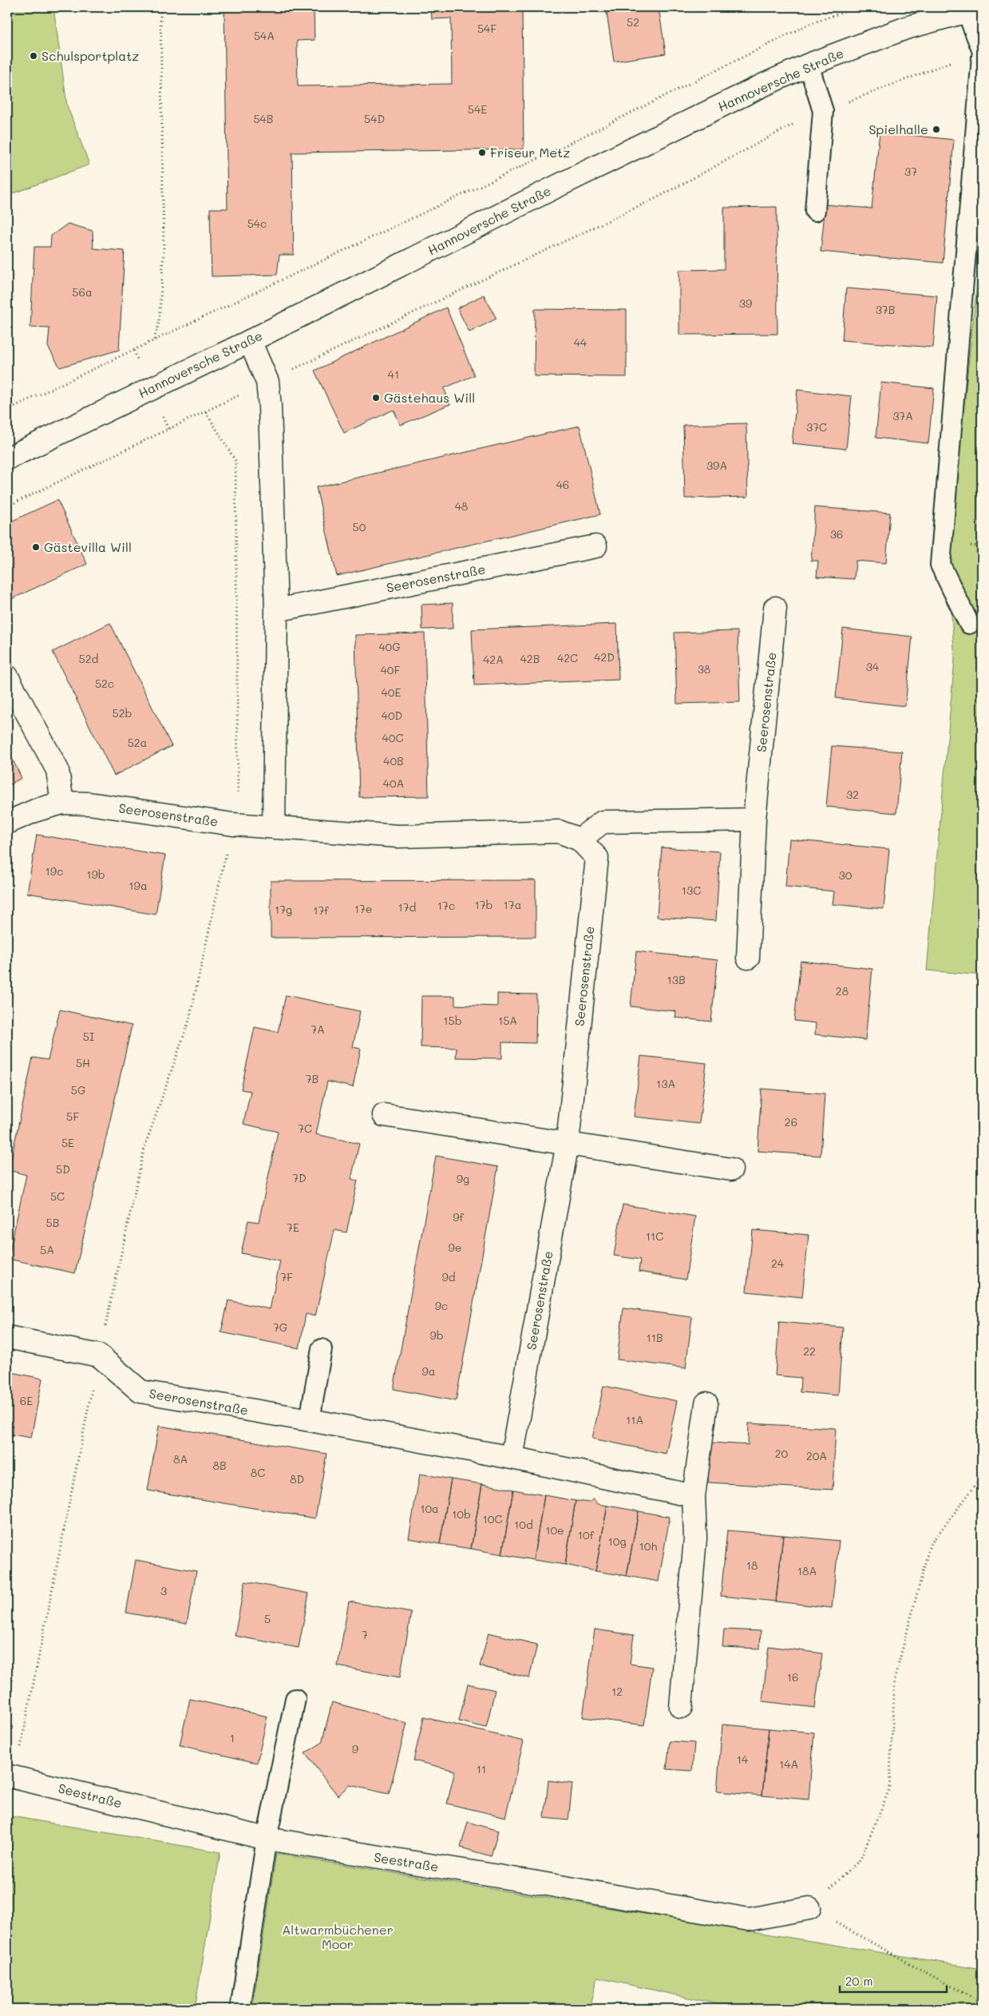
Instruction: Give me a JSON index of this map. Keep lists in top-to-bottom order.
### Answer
{
  "streets": {
    "street": ["Hannoversche Straße", "Seerosenstraße", "Seestraße"]
  },
  "parks": ["Altwarmbüchener Moor"],
  "places": [
    "Schulsportplatz",
    "Spielhalle",
    "Friseur Metz",
    "Gästehaus Will",
    "Gästevilla Will"
  ],
  "house_numbers": [
    "52",
    "54F",
    "54A",
    "54E",
    "54B",
    "54D",
    "37",
    "54c",
    "56a",
    "39",
    "37B",
    "44",
    "41",
    "37A",
    "37C",
    "39A",
    "46",
    "48",
    "50",
    "36",
    "40G",
    "42D",
    "42C",
    "52d",
    "42B",
    "42A",
    "34",
    "38",
    "40F",
    "52c",
    "40E",
    "52b",
    "40D",
    "40C",
    "52a",
    "40B",
    "40A",
    "32",
    "19c",
    "19b",
    "30",
    "19a",
    "13C",
    "17b",
    "17a",
    "17c",
    "17d",
    "17e",
    "17g",
    "17f",
    "13B",
    "28",
    "15b",
    "15A",
    "7A",
    "5I",
    "5H",
    "7B",
    "13A",
    "5G",
    "5F",
    "26",
    "7C",
    "5E",
    "5D",
    "7D",
    "9g",
    "5C",
    "9f",
    "5B",
    "7E",
    "11C",
    "9e",
    "5A",
    "24",
    "7F",
    "9d",
    "9c",
    "7G",
    "9b",
    "11B",
    "22",
    "9a",
    "6E",
    "11A",
    "20",
    "20A",
    "8A",
    "8B",
    "8C",
    "8D",
    "10a",
    "10b",
    "10C",
    "10d",
    "10e",
    "10f",
    "10g",
    "10h",
    "18",
    "18A",
    "3",
    "5",
    "7",
    "16",
    "12",
    "1",
    "9",
    "14",
    "14A",
    "11"
  ],
  "scale_bar": "20 m"
}
